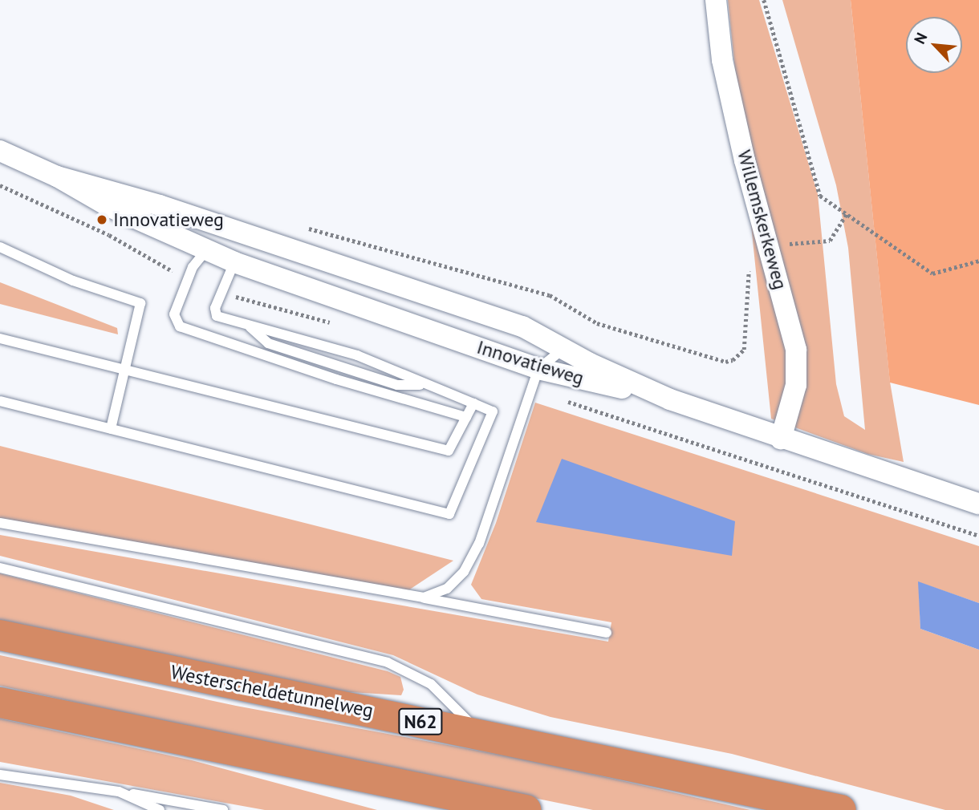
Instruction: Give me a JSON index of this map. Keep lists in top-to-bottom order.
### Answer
{
  "streets": {
    "highway": ["Westerscheldetunnelweg", "N62"],
    "street": ["Willemskerkeweg", "Innovatieweg"]
  },
  "crossings": [
    ["Willemskerkeweg", "Innovatieweg"]
  ],
  "places": ["Innovatieweg"],
  "north": "top left"
}
